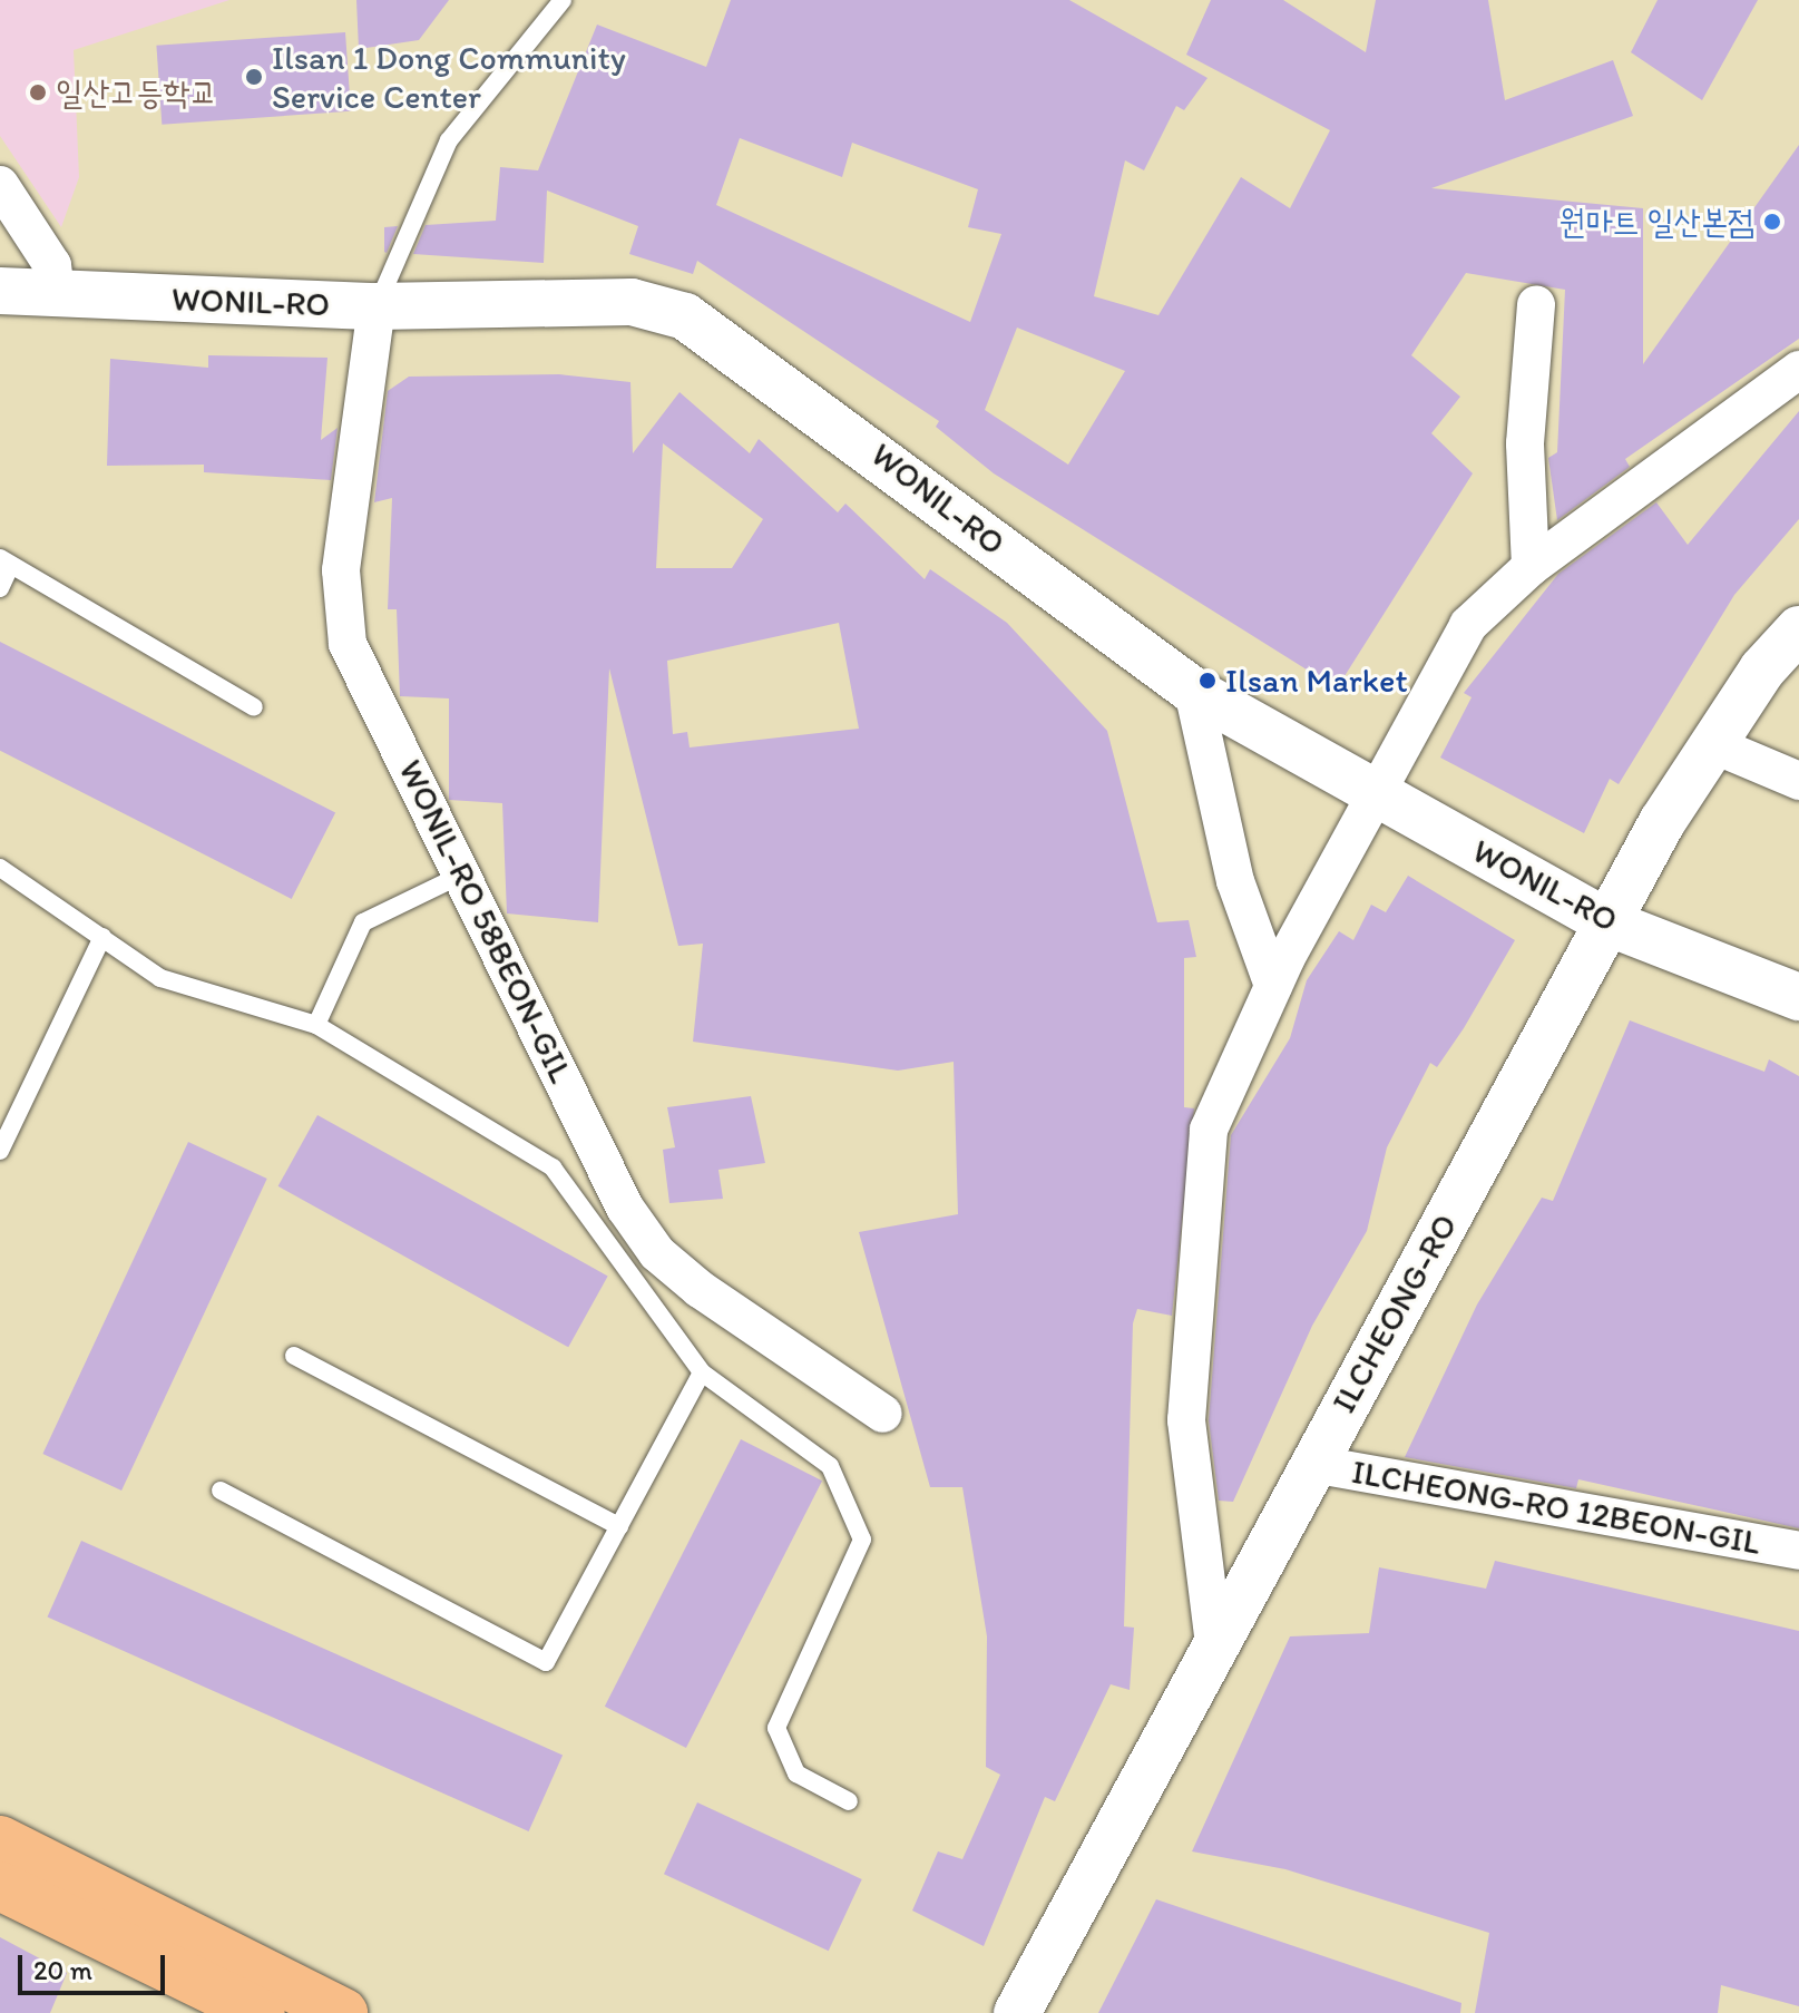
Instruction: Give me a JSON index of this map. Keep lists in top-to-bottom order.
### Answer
{
  "streets": {
    "street": [
      "WONIL-RO",
      "WONIL-RO 58BEON-GIL",
      "ILCHEONG-RO",
      "ILCHEONG-RO 12BEON-GIL"
    ]
  },
  "crossings": [
    ["WONIL-RO", "WONIL-RO 58BEON-GIL"],
    ["WONIL-RO", "ILCHEONG-RO"],
    ["ILCHEONG-RO", "ILCHEONG-RO 12BEON-GIL"]
  ],
  "places": [
    "Ilsan 1 Dong Community Service Center",
    "일산고등학교",
    "원마트 일산본점",
    "Ilsan Market"
  ],
  "scale_bar": "20 m"
}
